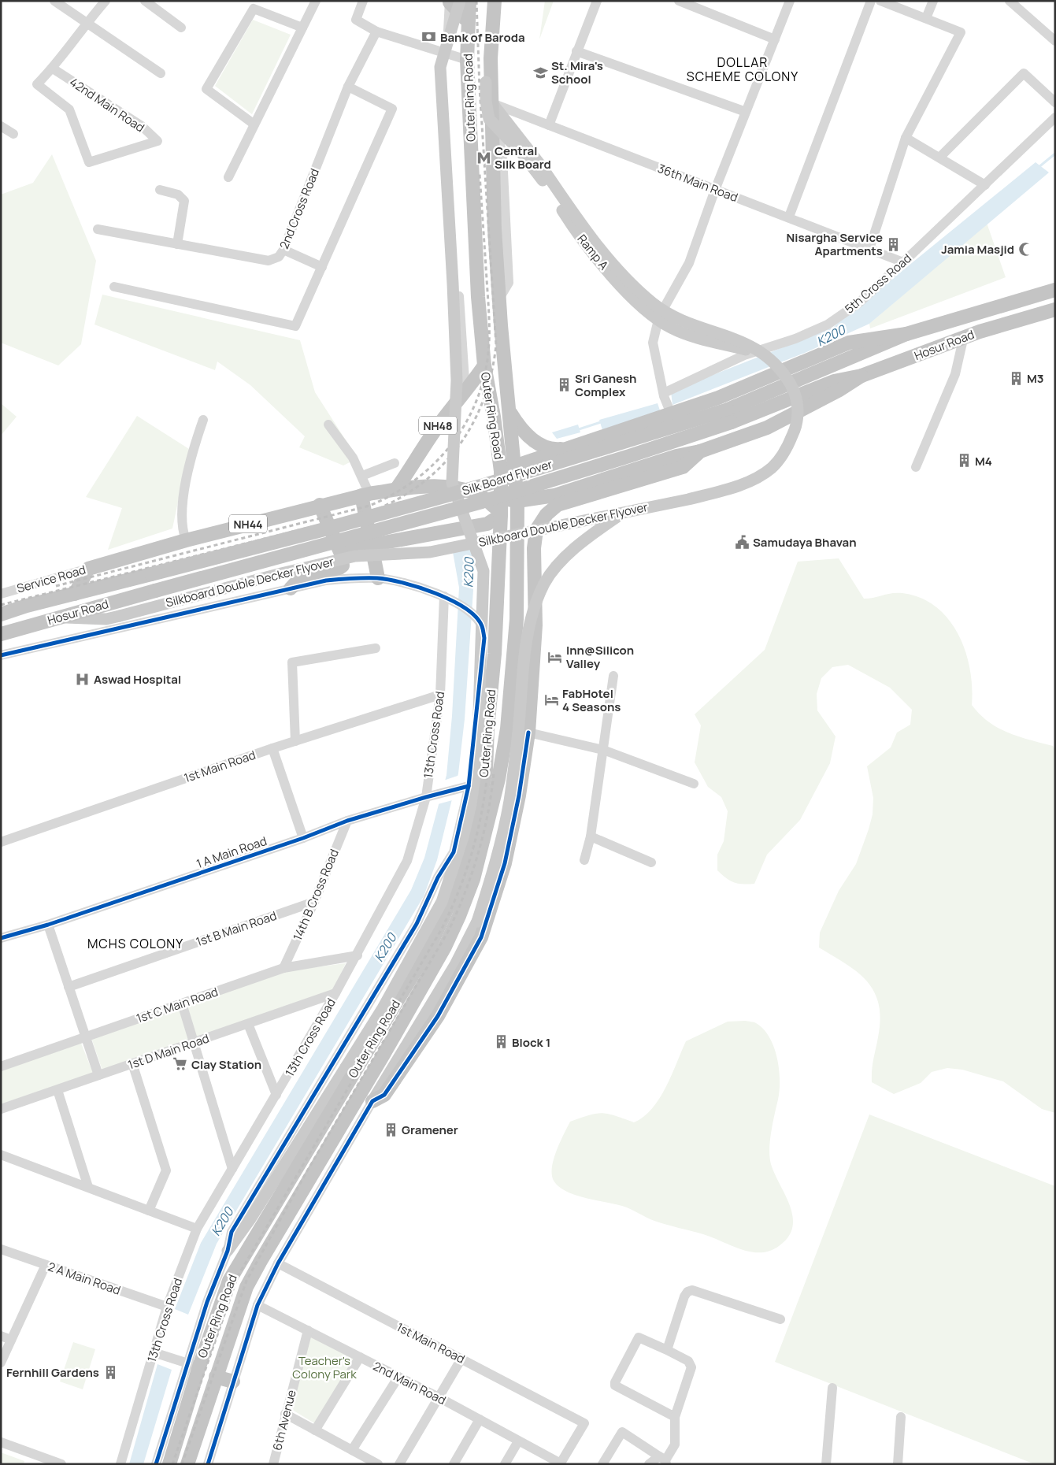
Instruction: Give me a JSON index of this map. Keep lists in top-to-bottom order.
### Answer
{
  "streets": {
    "highway": [
      "Outer Ring Road",
      "Hosur Road",
      "NH48",
      "Silk Board Flyover",
      "NH44"
    ],
    "main road": ["Ramp A", "Silkboard Double Decker Flyover"],
    "street": [
      "42nd Main Road",
      "36th Main Road",
      "2nd Cross Road",
      "5th Cross Road",
      "Service Road",
      "13th Cross Road",
      "1st Main Road",
      "1 A Main Road",
      "14th B Cross Road",
      "1st B Main Road",
      "1st C Main Road",
      "1st D Main Road",
      "2 A Main Road",
      "2nd Main Road",
      "6th Avenue"
    ]
  },
  "crossings": [
    ["Outer Ring Road", "36th Main Road"],
    ["Outer Ring Road", "NH48"],
    ["Outer Ring Road", "NH44"],
    ["36th Main Road", "5th Cross Road"],
    ["Ramp A", "Silkboard Double Decker Flyover"],
    ["Hosur Road", "Silk Board Flyover"],
    ["Hosur Road", "Silkboard Double Decker Flyover"],
    ["NH48", "NH44"],
    ["NH44", "Service Road"],
    ["13th Cross Road", "1st Main Road"],
    ["13th Cross Road", "1 A Main Road"],
    ["13th Cross Road", "1st C Main Road"],
    ["13th Cross Road", "1st D Main Road"],
    ["13th Cross Road", "2 A Main Road"],
    ["1st Main Road", "2nd Main Road"],
    ["1 A Main Road", "14th B Cross Road"],
    ["14th B Cross Road", "1st B Main Road"],
    ["14th B Cross Road", "1st C Main Road"],
    ["2nd Main Road", "6th Avenue"]
  ],
  "districts": ["DOLLAR SCHEME COLONY", "MCHS COLONY"],
  "water": ["K200"],
  "parks": ["Teacher's Colony Park"],
  "places": {
    "bank": ["Bank of Baroda"],
    "school or university": ["St. Mira's School"],
    "metro station": ["Central Silk Board"],
    "building": [
      "Nisargha Service Apartments",
      "M3",
      "Sri Ganesh Complex",
      "M4",
      "Block 1",
      "Gramener",
      "Fernhill Gardens"
    ],
    "mosque": ["Jamia Masjid"],
    "public building": ["Samudaya Bhavan"],
    "hotel": ["Inn@Silicon Valley", "FabHotel 4 Seasons"],
    "hospital": ["Aswad Hospital"],
    "supermarket": ["Clay Station"]
  }
}
